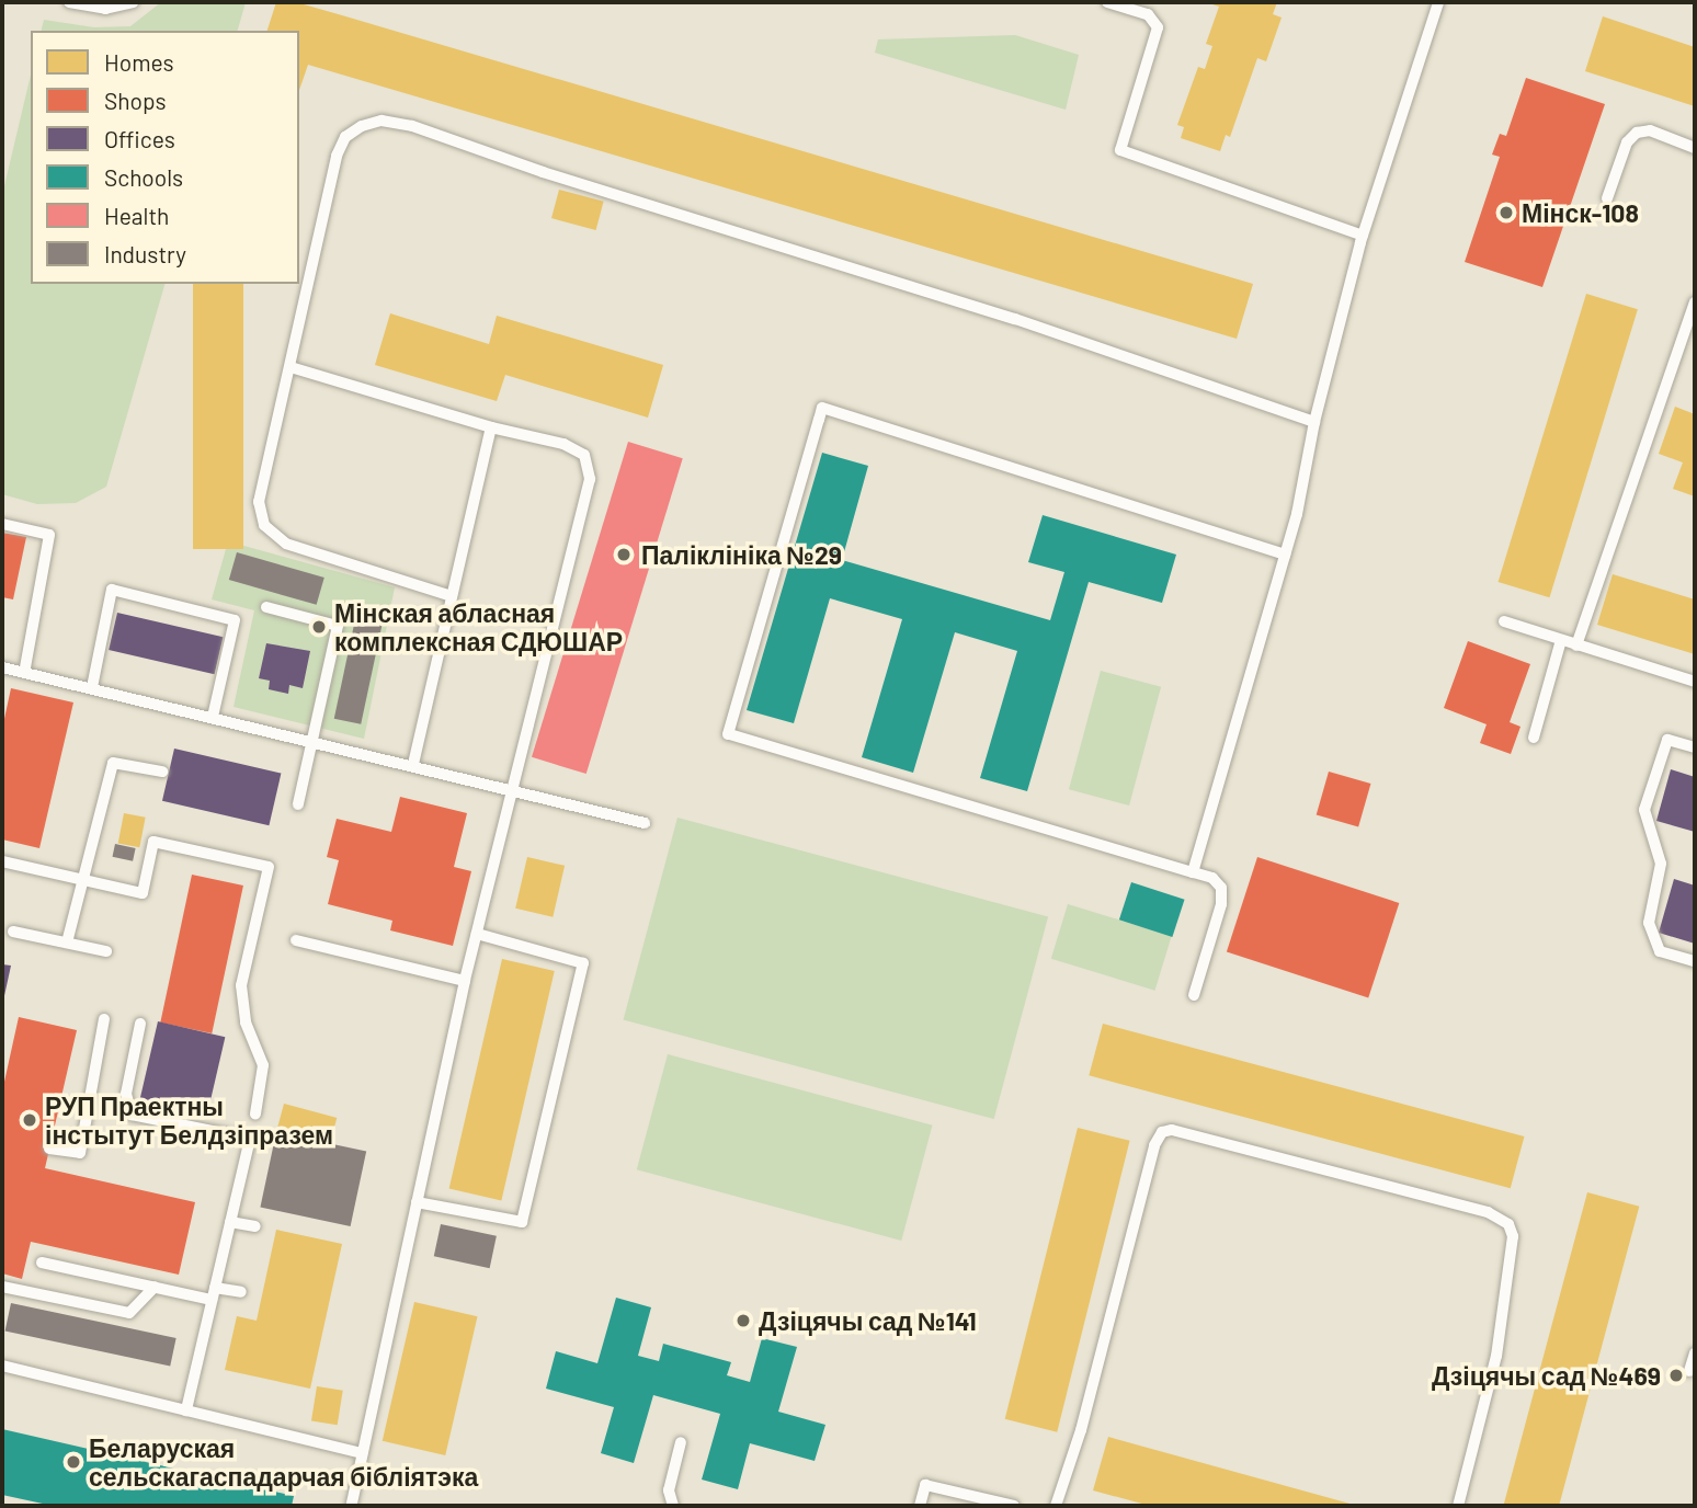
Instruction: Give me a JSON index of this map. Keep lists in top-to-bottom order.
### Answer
{
  "places": [
    "Мінск-108",
    "Паліклініка №29",
    "Мінская абласная комплексная СДЮШАР",
    "РУП Праектны інстытут Белдзіпразем",
    "Дзіцячы сад №141",
    "Дзіцячы сад №469",
    "Беларуская сельскагаспадарчая бібліятэка"
  ],
  "legend": [
    "Homes",
    "Shops",
    "Offices",
    "Schools",
    "Health",
    "Industry"
  ]
}
